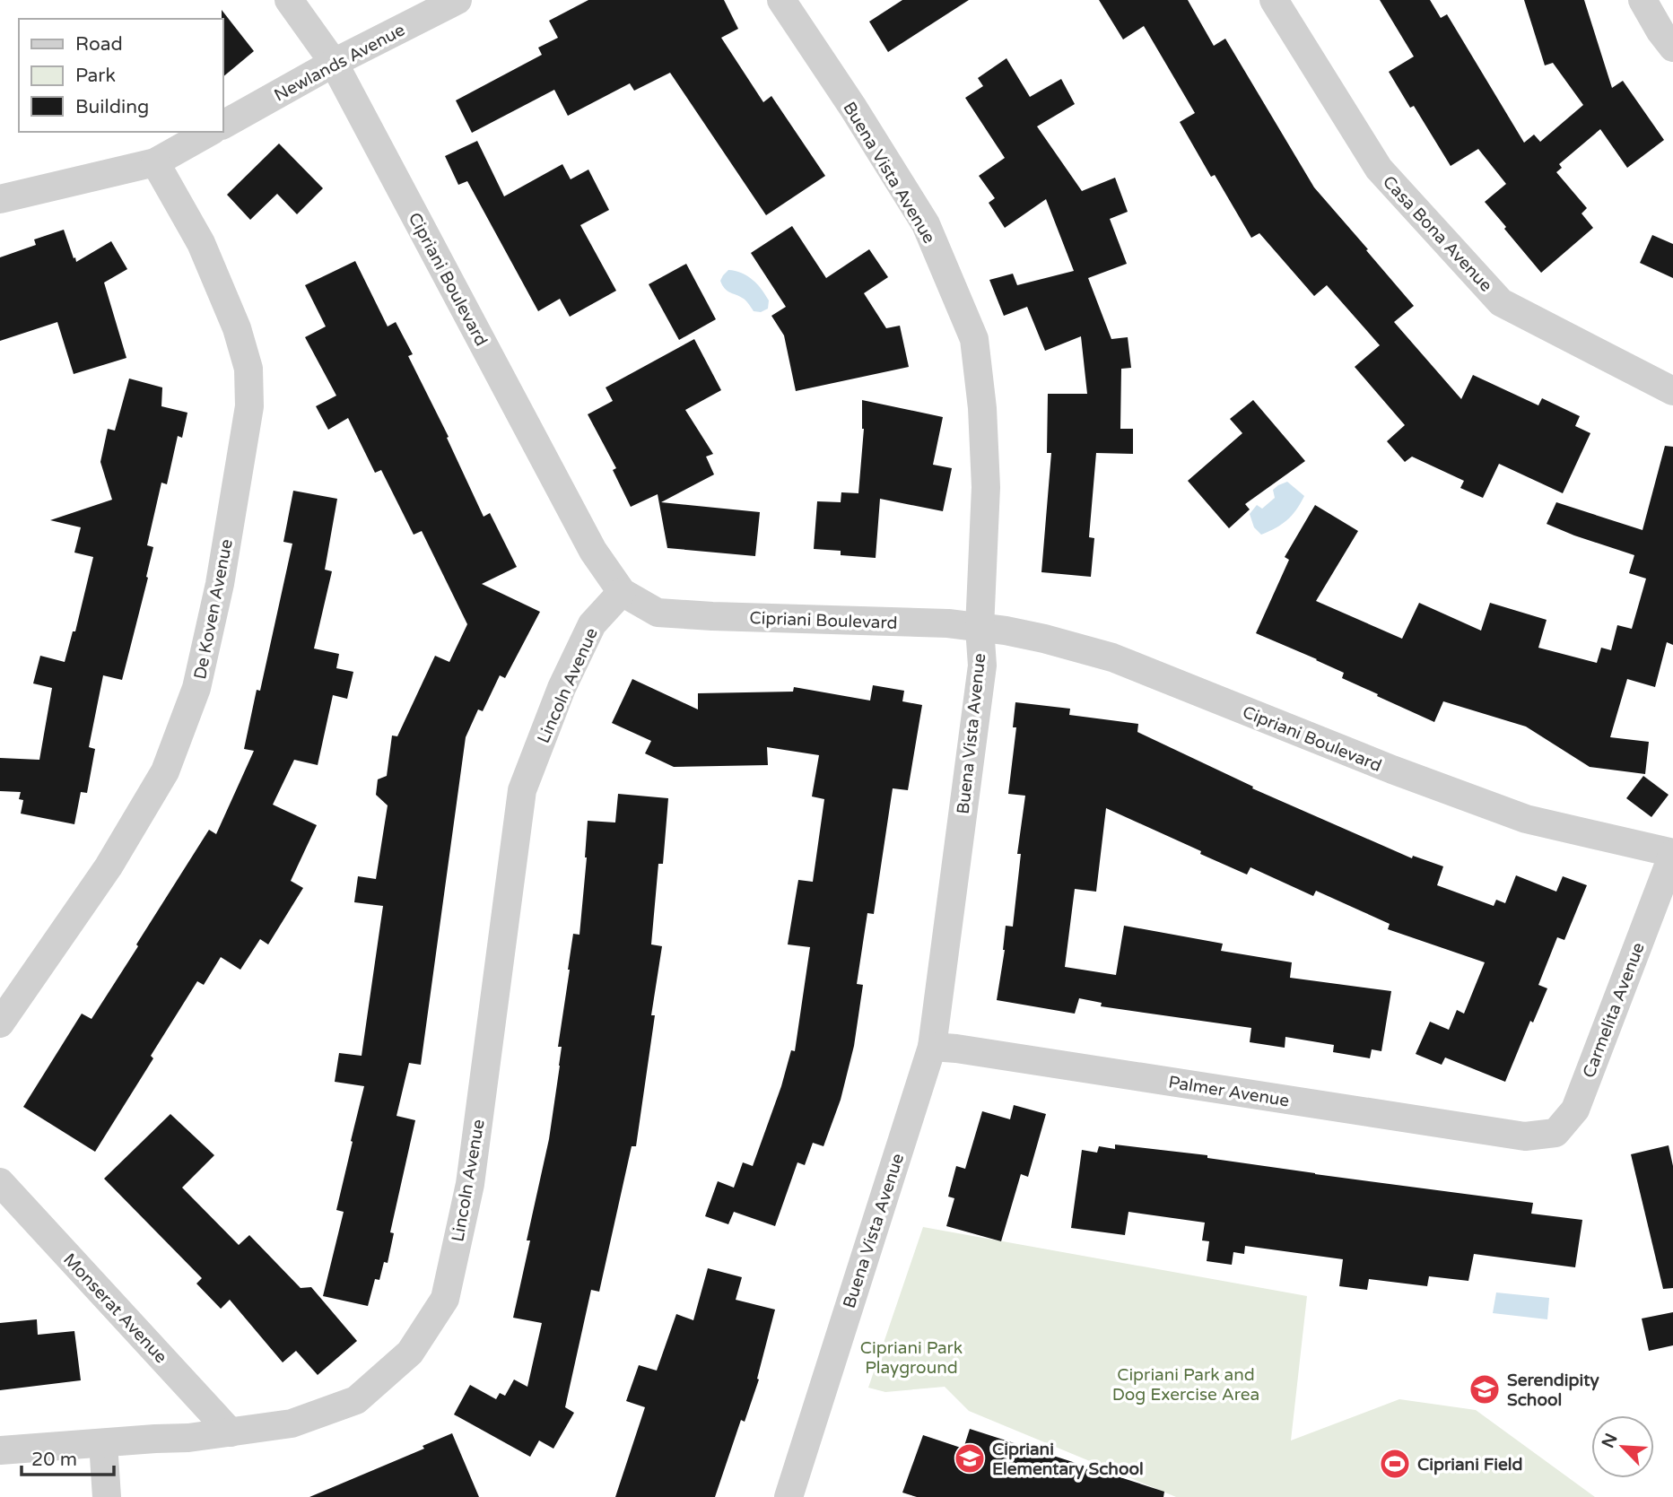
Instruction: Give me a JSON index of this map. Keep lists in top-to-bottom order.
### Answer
{
  "streets": {
    "street": [
      "Newlands Avenue",
      "Buena Vista Avenue",
      "Casa Bona Avenue",
      "Cipriani Boulevard",
      "De Koven Avenue",
      "Lincoln Avenue",
      "Carmelita Avenue",
      "Palmer Avenue",
      "Monserat Avenue"
    ]
  },
  "crossings": [
    ["Newlands Avenue", "Cipriani Boulevard"],
    ["Buena Vista Avenue", "Cipriani Boulevard"],
    ["Buena Vista Avenue", "Palmer Avenue"],
    ["Cipriani Boulevard", "Lincoln Avenue"],
    ["Cipriani Boulevard", "Carmelita Avenue"],
    ["Lincoln Avenue", "Monserat Avenue"],
    ["Carmelita Avenue", "Palmer Avenue"]
  ],
  "parks": ["Cipriani Park Playground", "Cipriani Park and Dog Exercise Area"],
  "places": {
    "school or university": ["Serendipity School", "Cipriani Elementary School"],
    "sports": ["Cipriani Field"]
  },
  "legend": ["Road", "Park", "Building"],
  "scale_bar": "20 m",
  "north": "top left"
}
